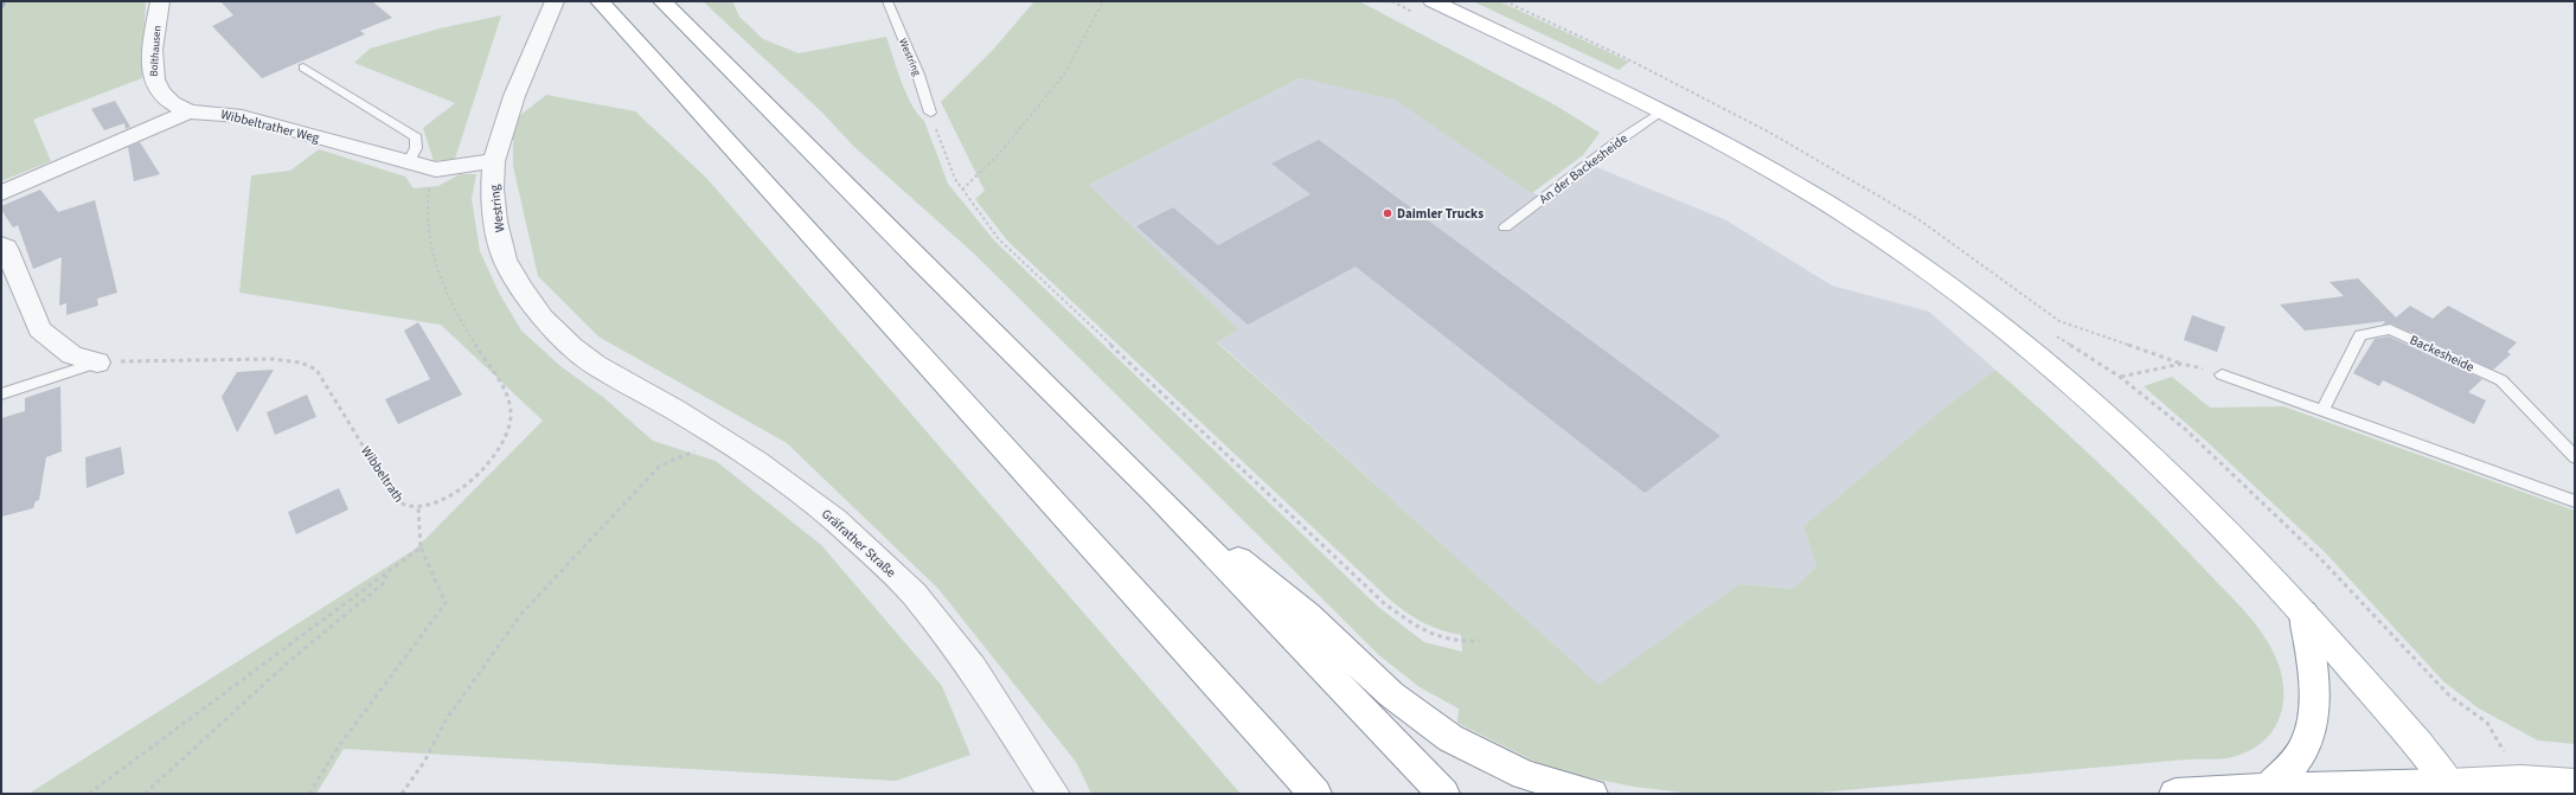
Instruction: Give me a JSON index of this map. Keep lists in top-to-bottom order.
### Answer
{
  "streets": {
    "street": [
      "Bolthausen",
      "Westring",
      "Wibbeltrather Weg",
      "Gräfrather Straße"
    ],
    "lane": ["An der Backesheide", "Backesheide"],
    "path": ["Wibbeltrath"]
  },
  "crossings": [
    ["Bolthausen", "Wibbeltrather Weg"],
    ["Westring", "Wibbeltrather Weg"],
    ["Westring", "Gräfrather Straße"],
    ["Wibbeltrather Weg", "Wibbeltrath"]
  ],
  "places": ["Daimler Trucks"]
}
